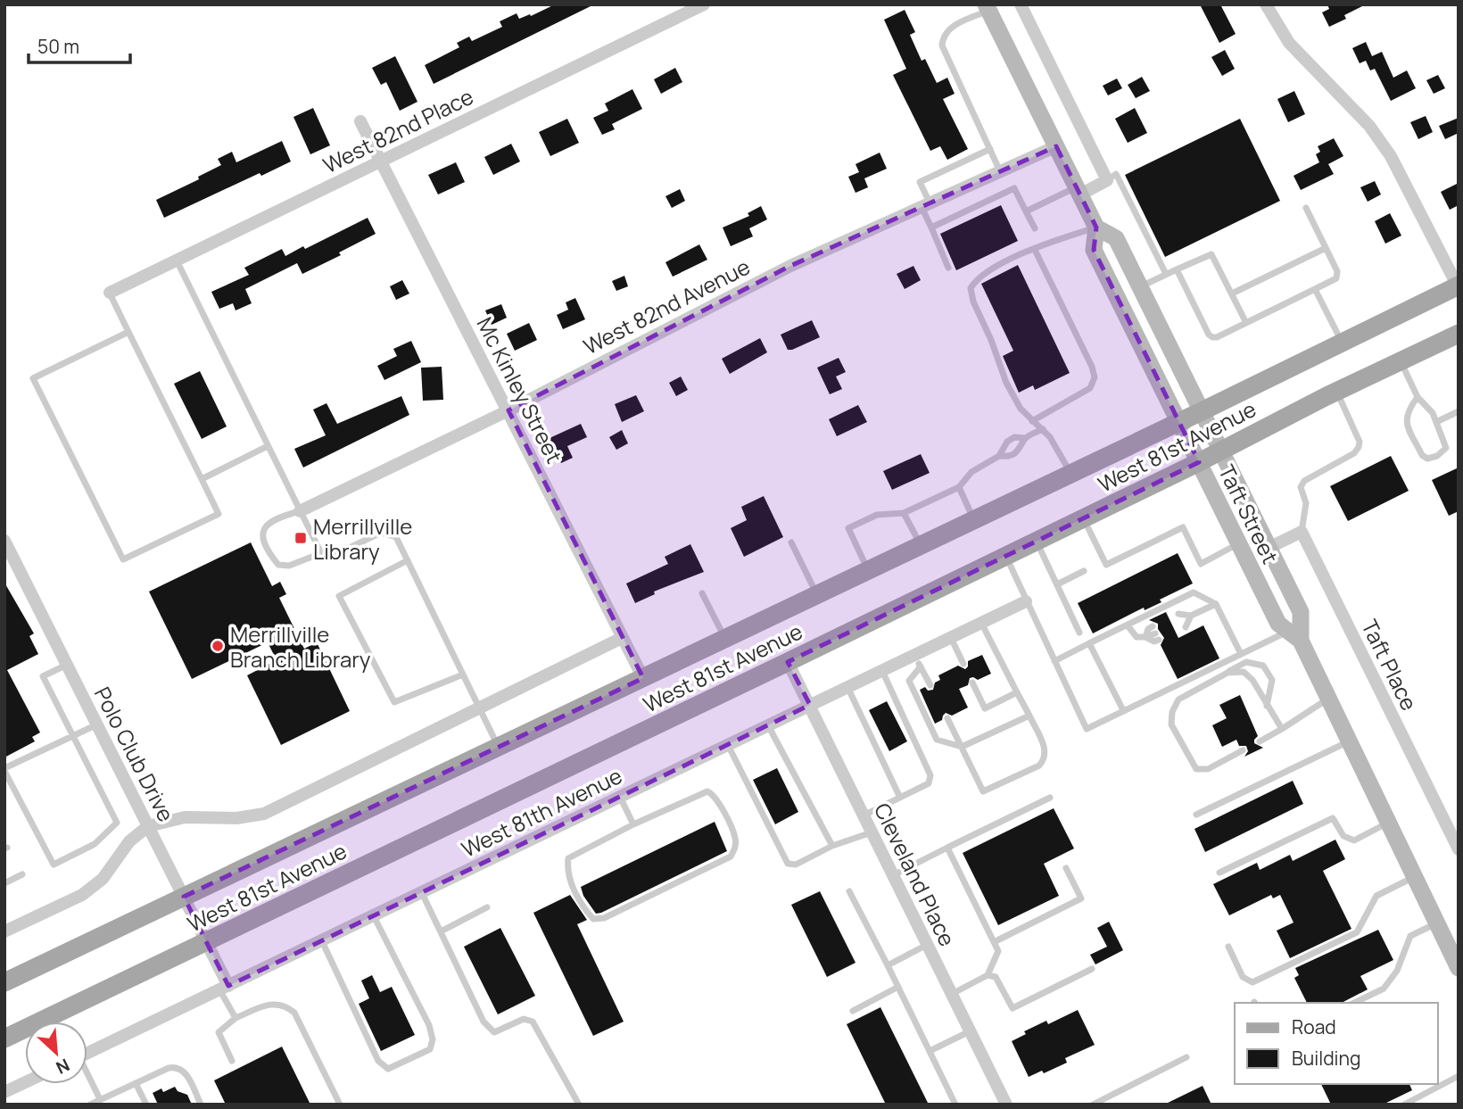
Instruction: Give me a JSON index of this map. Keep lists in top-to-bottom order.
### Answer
{
  "streets": {
    "main road": ["West 81st Avenue", "Taft Street"],
    "street": [
      "West 82nd Place",
      "West 82nd Avenue",
      "Mc Kinley Street",
      "Taft Place",
      "Polo Club Drive",
      "West 81th Avenue",
      "Cleveland Place"
    ]
  },
  "crossings": [
    ["West 82nd Place", "Mc Kinley Street"],
    ["West 82nd Avenue", "Mc Kinley Street"],
    ["West 82nd Avenue", "Taft Street"],
    ["Mc Kinley Street", "West 81st Avenue"],
    ["West 81st Avenue", "Taft Street"],
    ["West 81st Avenue", "Polo Club Drive"],
    ["West 81st Avenue", "Cleveland Place"],
    ["Polo Club Drive", "West 81th Avenue"],
    ["West 81th Avenue", "Cleveland Place"]
  ],
  "places": {
    "transit": ["Merrillville Library"],
    "other": ["Merrillville Branch Library"]
  },
  "legend": ["Road", "Building"],
  "scale_bar": "50 m",
  "north": "bottom right"
}
